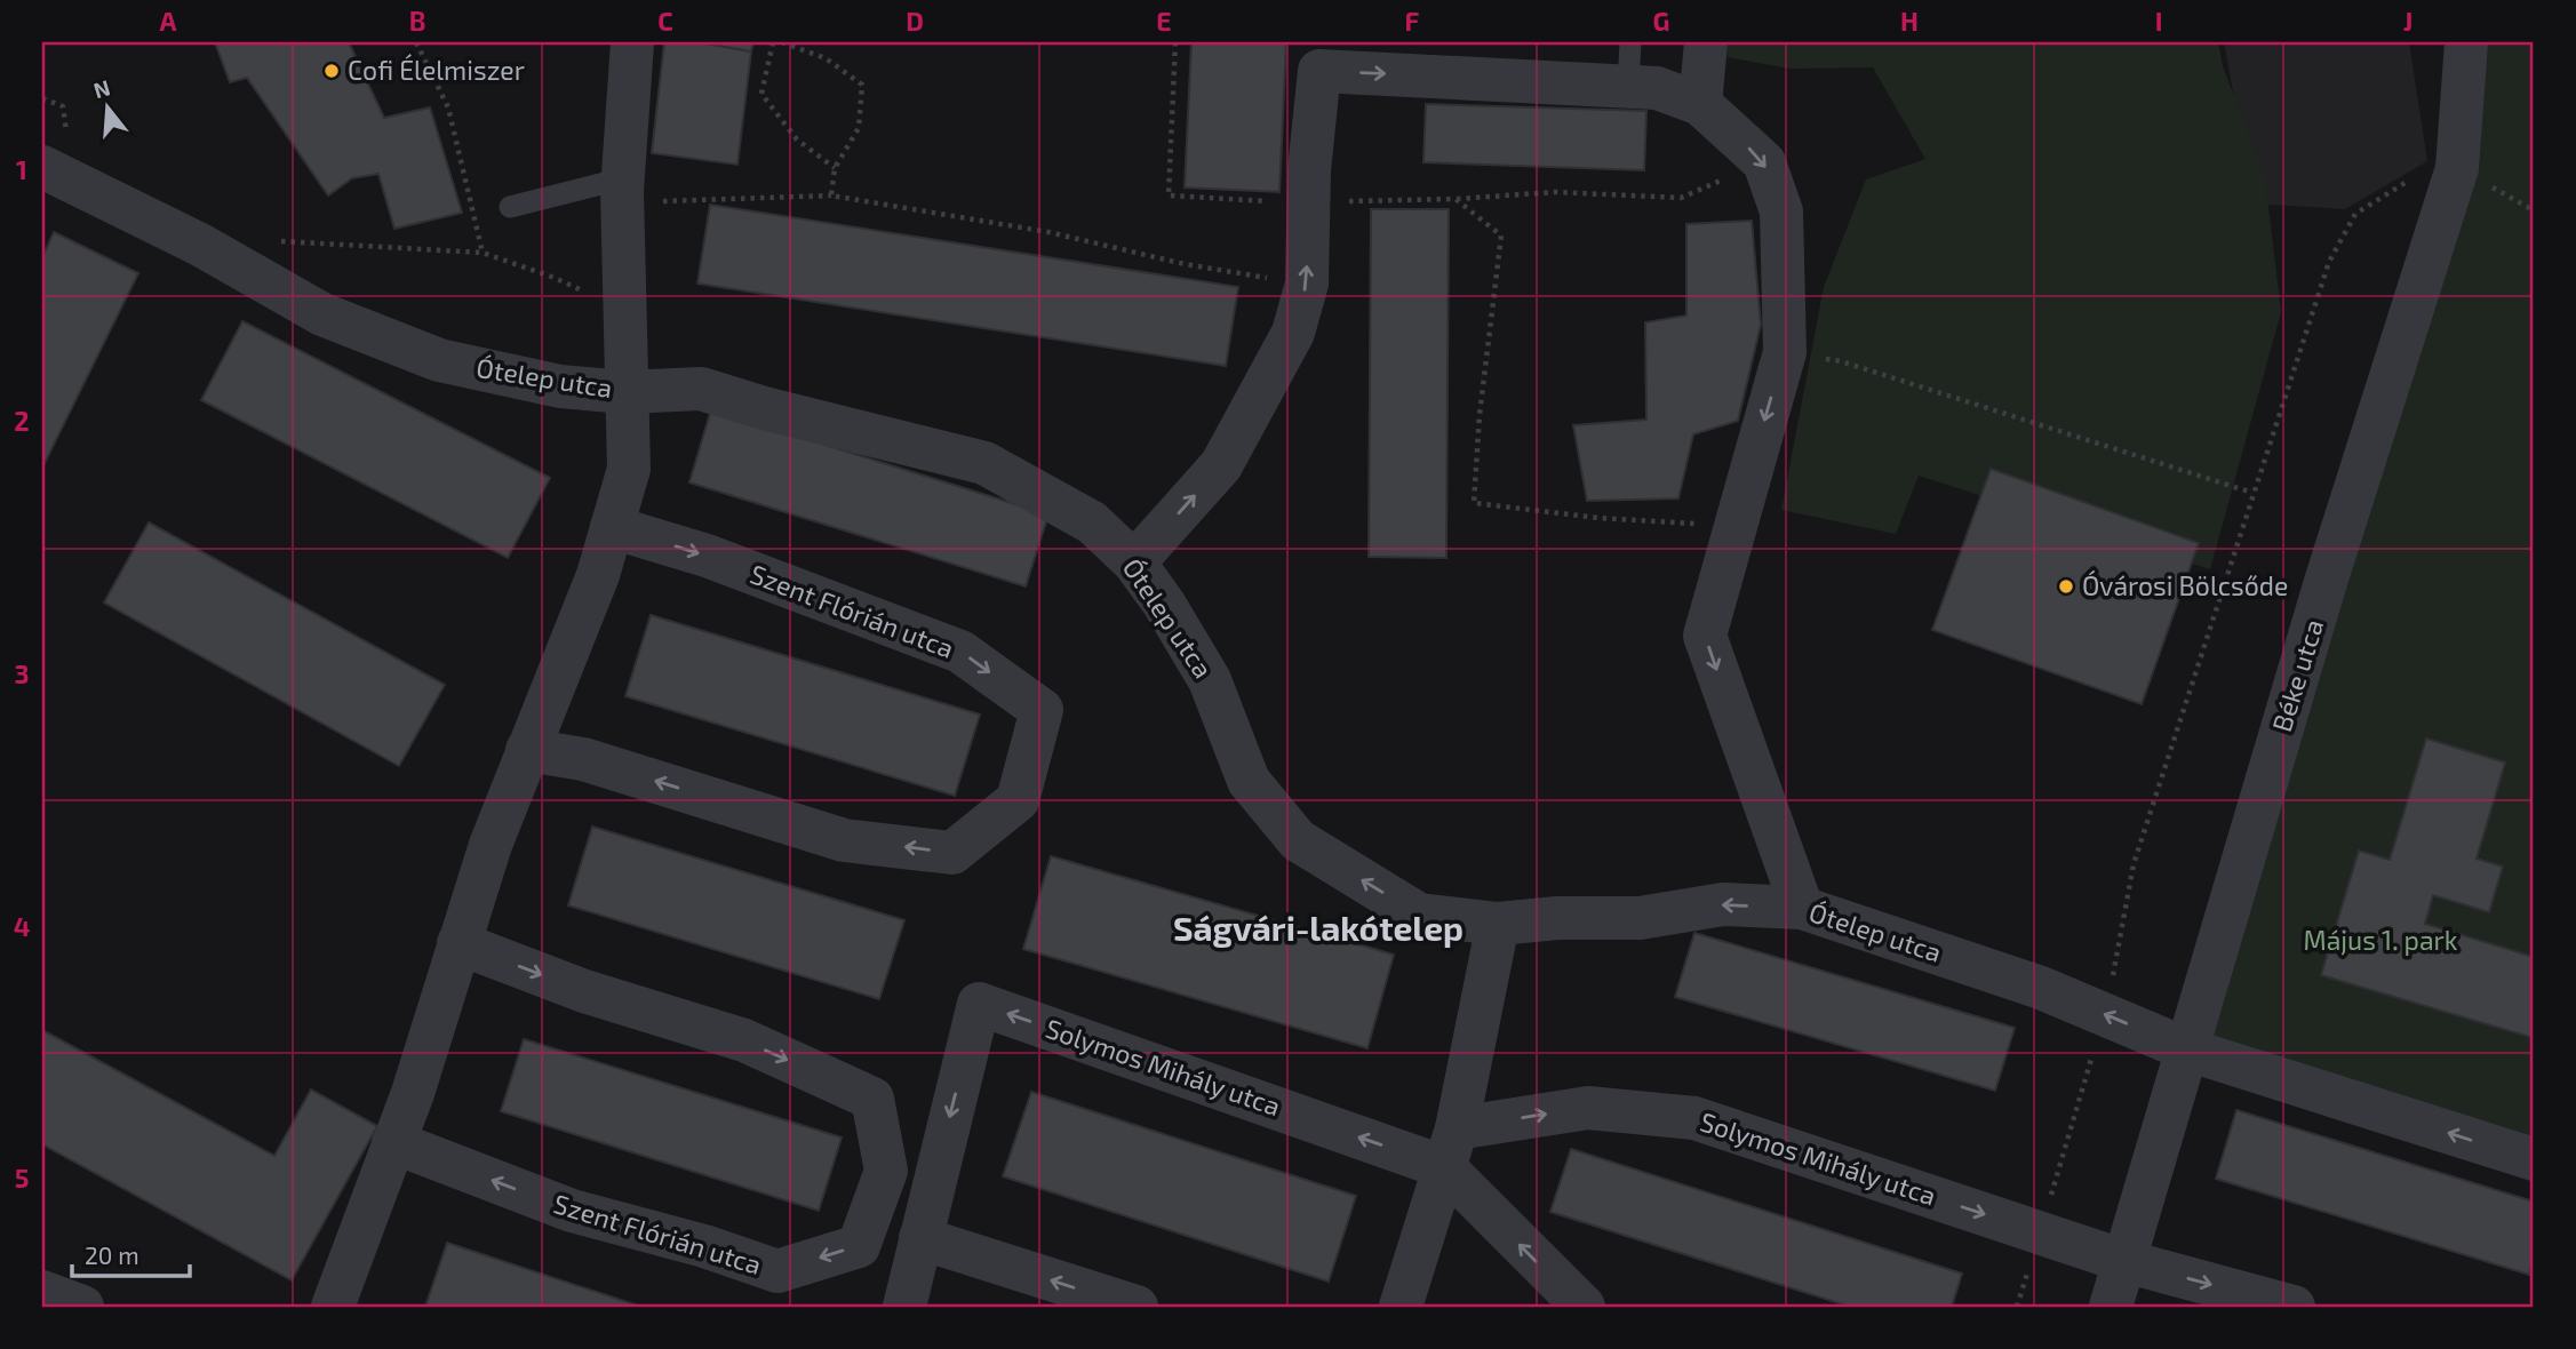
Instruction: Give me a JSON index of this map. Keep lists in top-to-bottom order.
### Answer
{
  "streets": {
    "street": [
      "Ótelep utca",
      "Szent Flórián utca",
      "Béke utca",
      "Solymos Mihály utca"
    ]
  },
  "crossings": [
    ["Ótelep utca", "Béke utca"],
    ["Béke utca", "Solymos Mihály utca"]
  ],
  "one_way": ["Ótelep utca"],
  "districts": ["Ságvári-lakótelep"],
  "parks": ["Május 1. park"],
  "places": ["Cofi Élelmiszer", "Óvárosi Bölcsőde"],
  "scale_bar": "20 m",
  "north": "top",
  "grid": {
    "columns": [
      "A",
      "B",
      "C",
      "D",
      "E",
      "F",
      "G",
      "H",
      "I",
      "J"
    ],
    "rows": [
      "1",
      "2",
      "3",
      "4",
      "5"
    ]
  }
}
